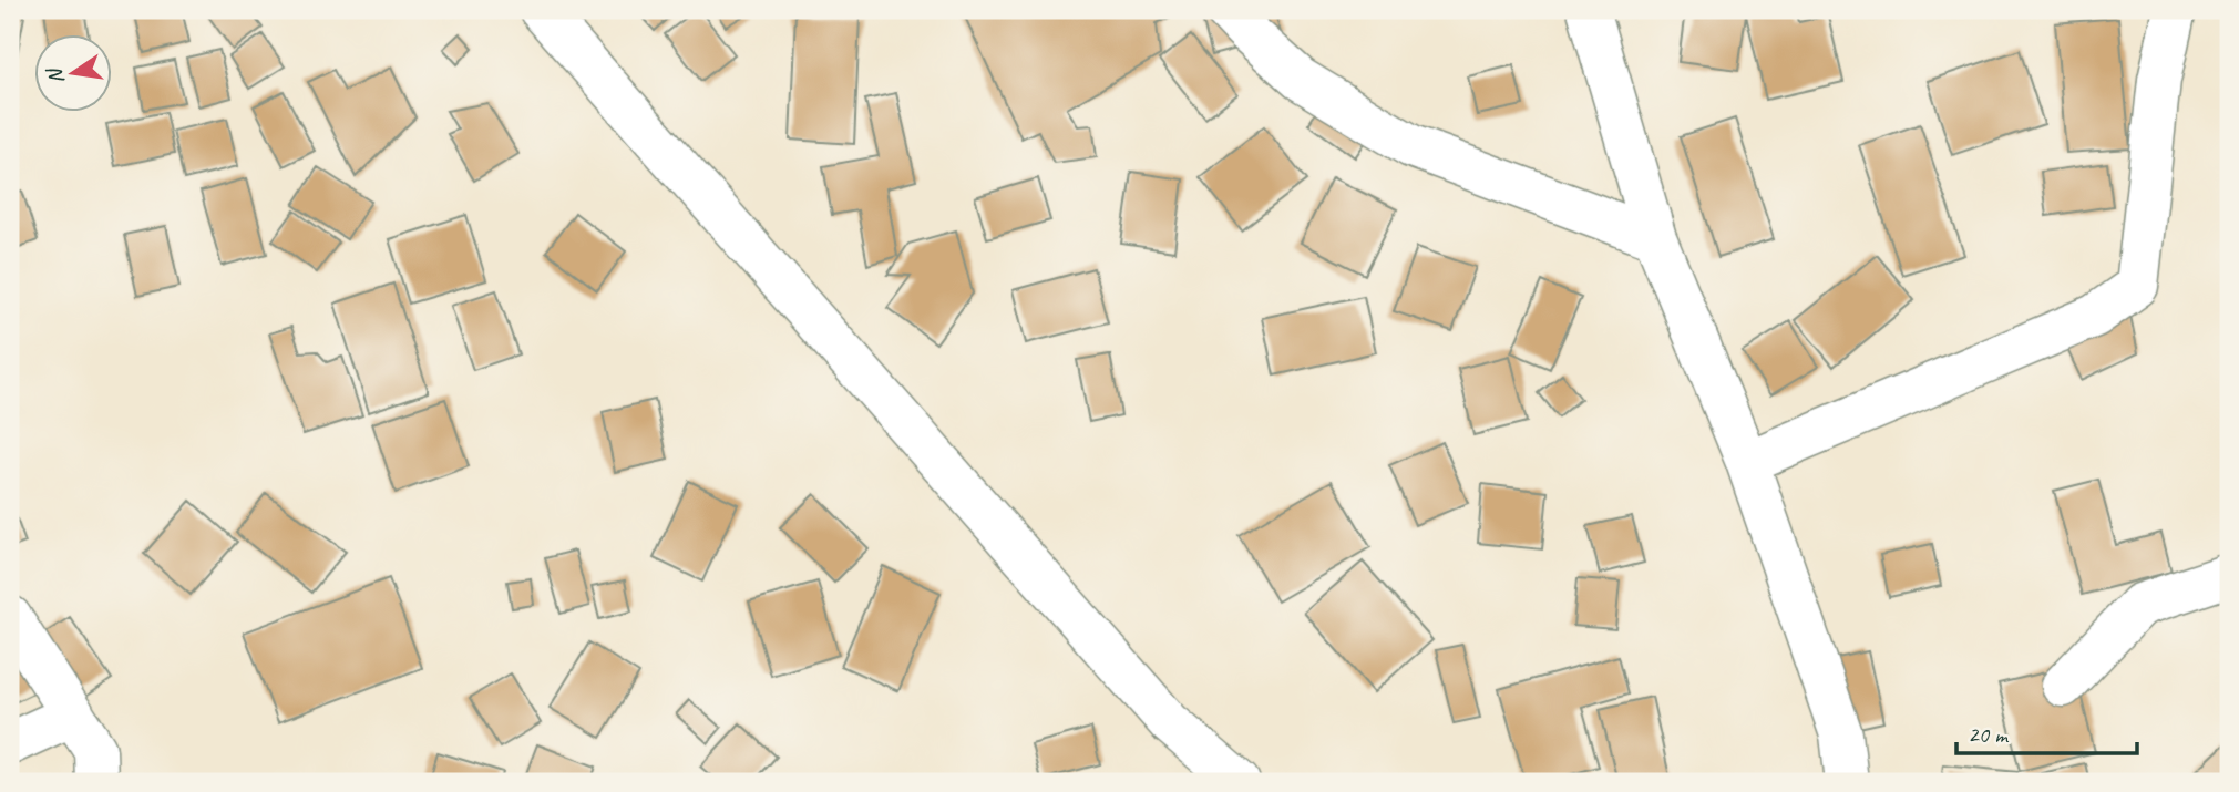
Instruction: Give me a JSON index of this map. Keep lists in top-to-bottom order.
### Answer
{
  "scale_bar": "20 m",
  "north": "left"
}
